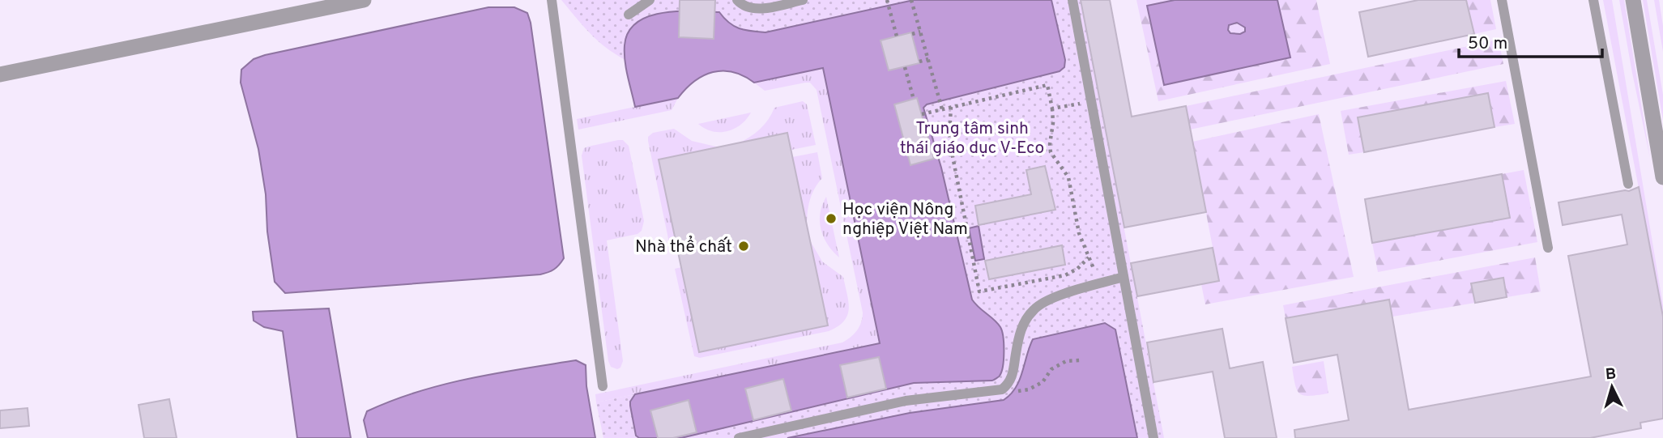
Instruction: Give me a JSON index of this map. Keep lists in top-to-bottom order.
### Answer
{
  "parks": ["Trung tâm sinh thái giáo dục V-Eco"],
  "places": ["Học viện Nông nghiệp Việt Nam", "Nhà thể chất"],
  "scale_bar": "50 m",
  "north": "top"
}
